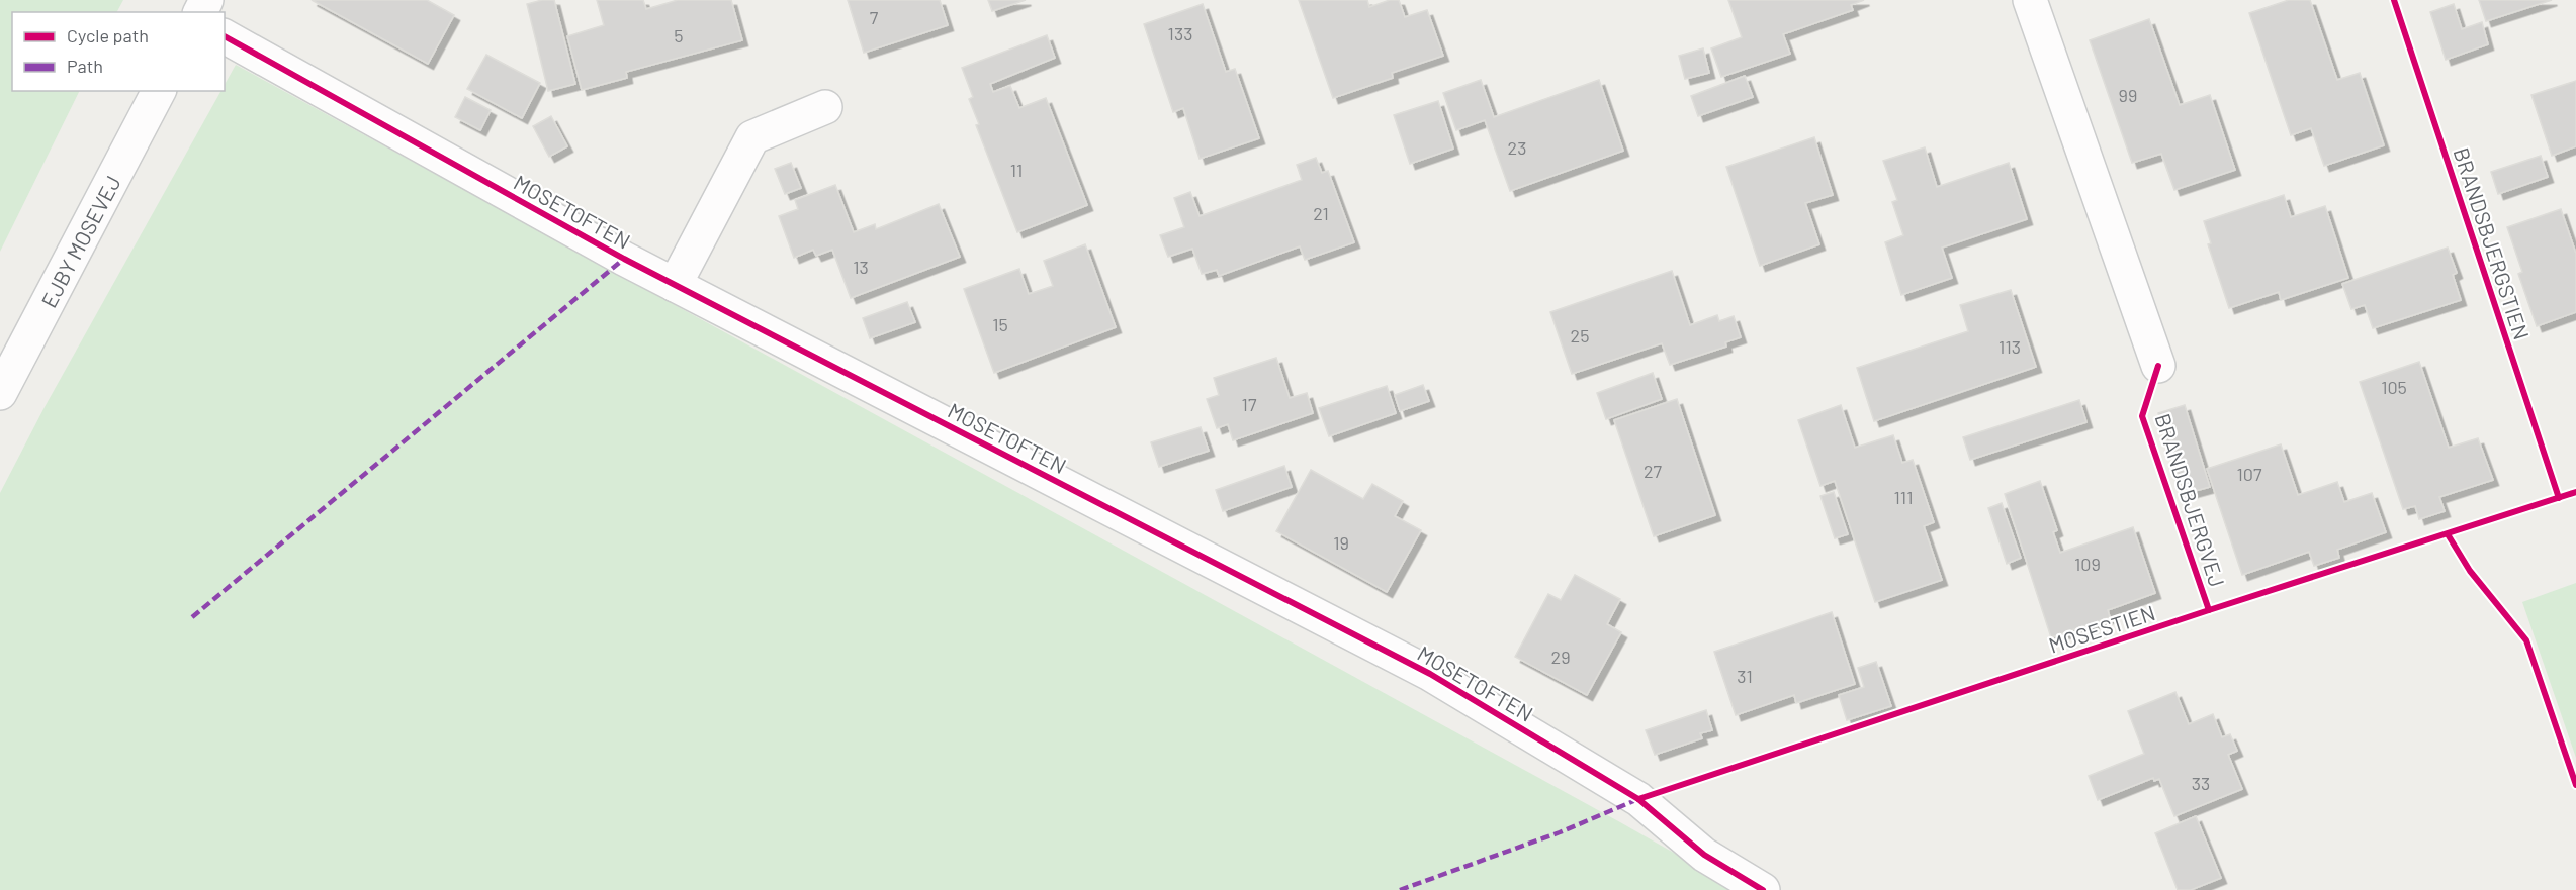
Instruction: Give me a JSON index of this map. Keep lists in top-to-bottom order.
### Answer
{
  "streets": {
    "street": ["MOSETOFTEN", "EJBY MOSEVEJ"],
    "cycle path": ["BRANDSBJERGSTIEN", "BRANDSBJERGVEJ", "MOSESTIEN"]
  },
  "house_numbers": [
    "7",
    "133",
    "5",
    "99",
    "23",
    "11",
    "21",
    "13",
    "15",
    "25",
    "113",
    "105",
    "17",
    "27",
    "107",
    "111",
    "19",
    "109",
    "29",
    "31",
    "33"
  ],
  "legend": ["Cycle path", "Path"]
}
